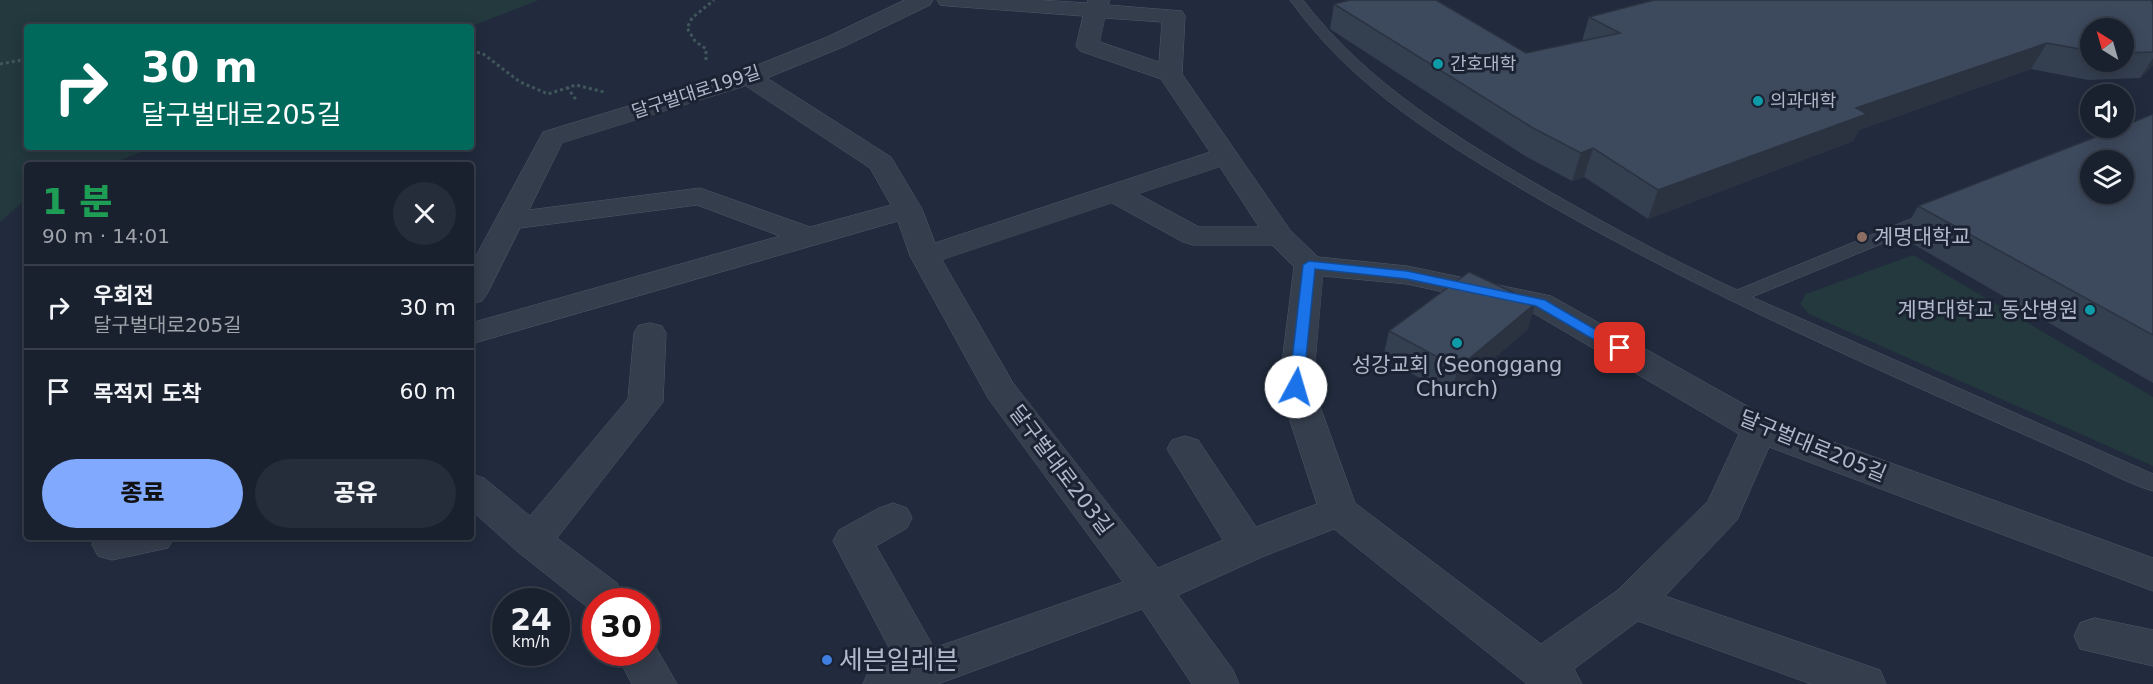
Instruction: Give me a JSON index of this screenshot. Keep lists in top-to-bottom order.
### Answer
{
  "streets": {
    "street": ["달구벌대로199길", "달구벌대로205길", "달구벌대로203길"]
  },
  "crossings": [
    ["달구벌대로199길", "달구벌대로203길"]
  ],
  "places": [
    "간호대학",
    "의과대학",
    "계명대학교",
    "계명대학교 동산병원",
    "성강교회 (Seonggang Church)",
    "세븐일레븐"
  ],
  "north": "top left",
  "page": {
    "turn": ["30 m", "달구벌대로205길"],
    "heading": ["1 분", "90 m · 14:01"],
    "list": [
      {
        "name": "우회전",
        "note": "달구벌대로205길",
        "value": "30 m"
      },
      {
        "name": "목적지 도착",
        "value": "60 m"
      }
    ],
    "buttons": ["종료", "공유"],
    "speed": "24 km/h",
    "limit": "30"
  }
}
